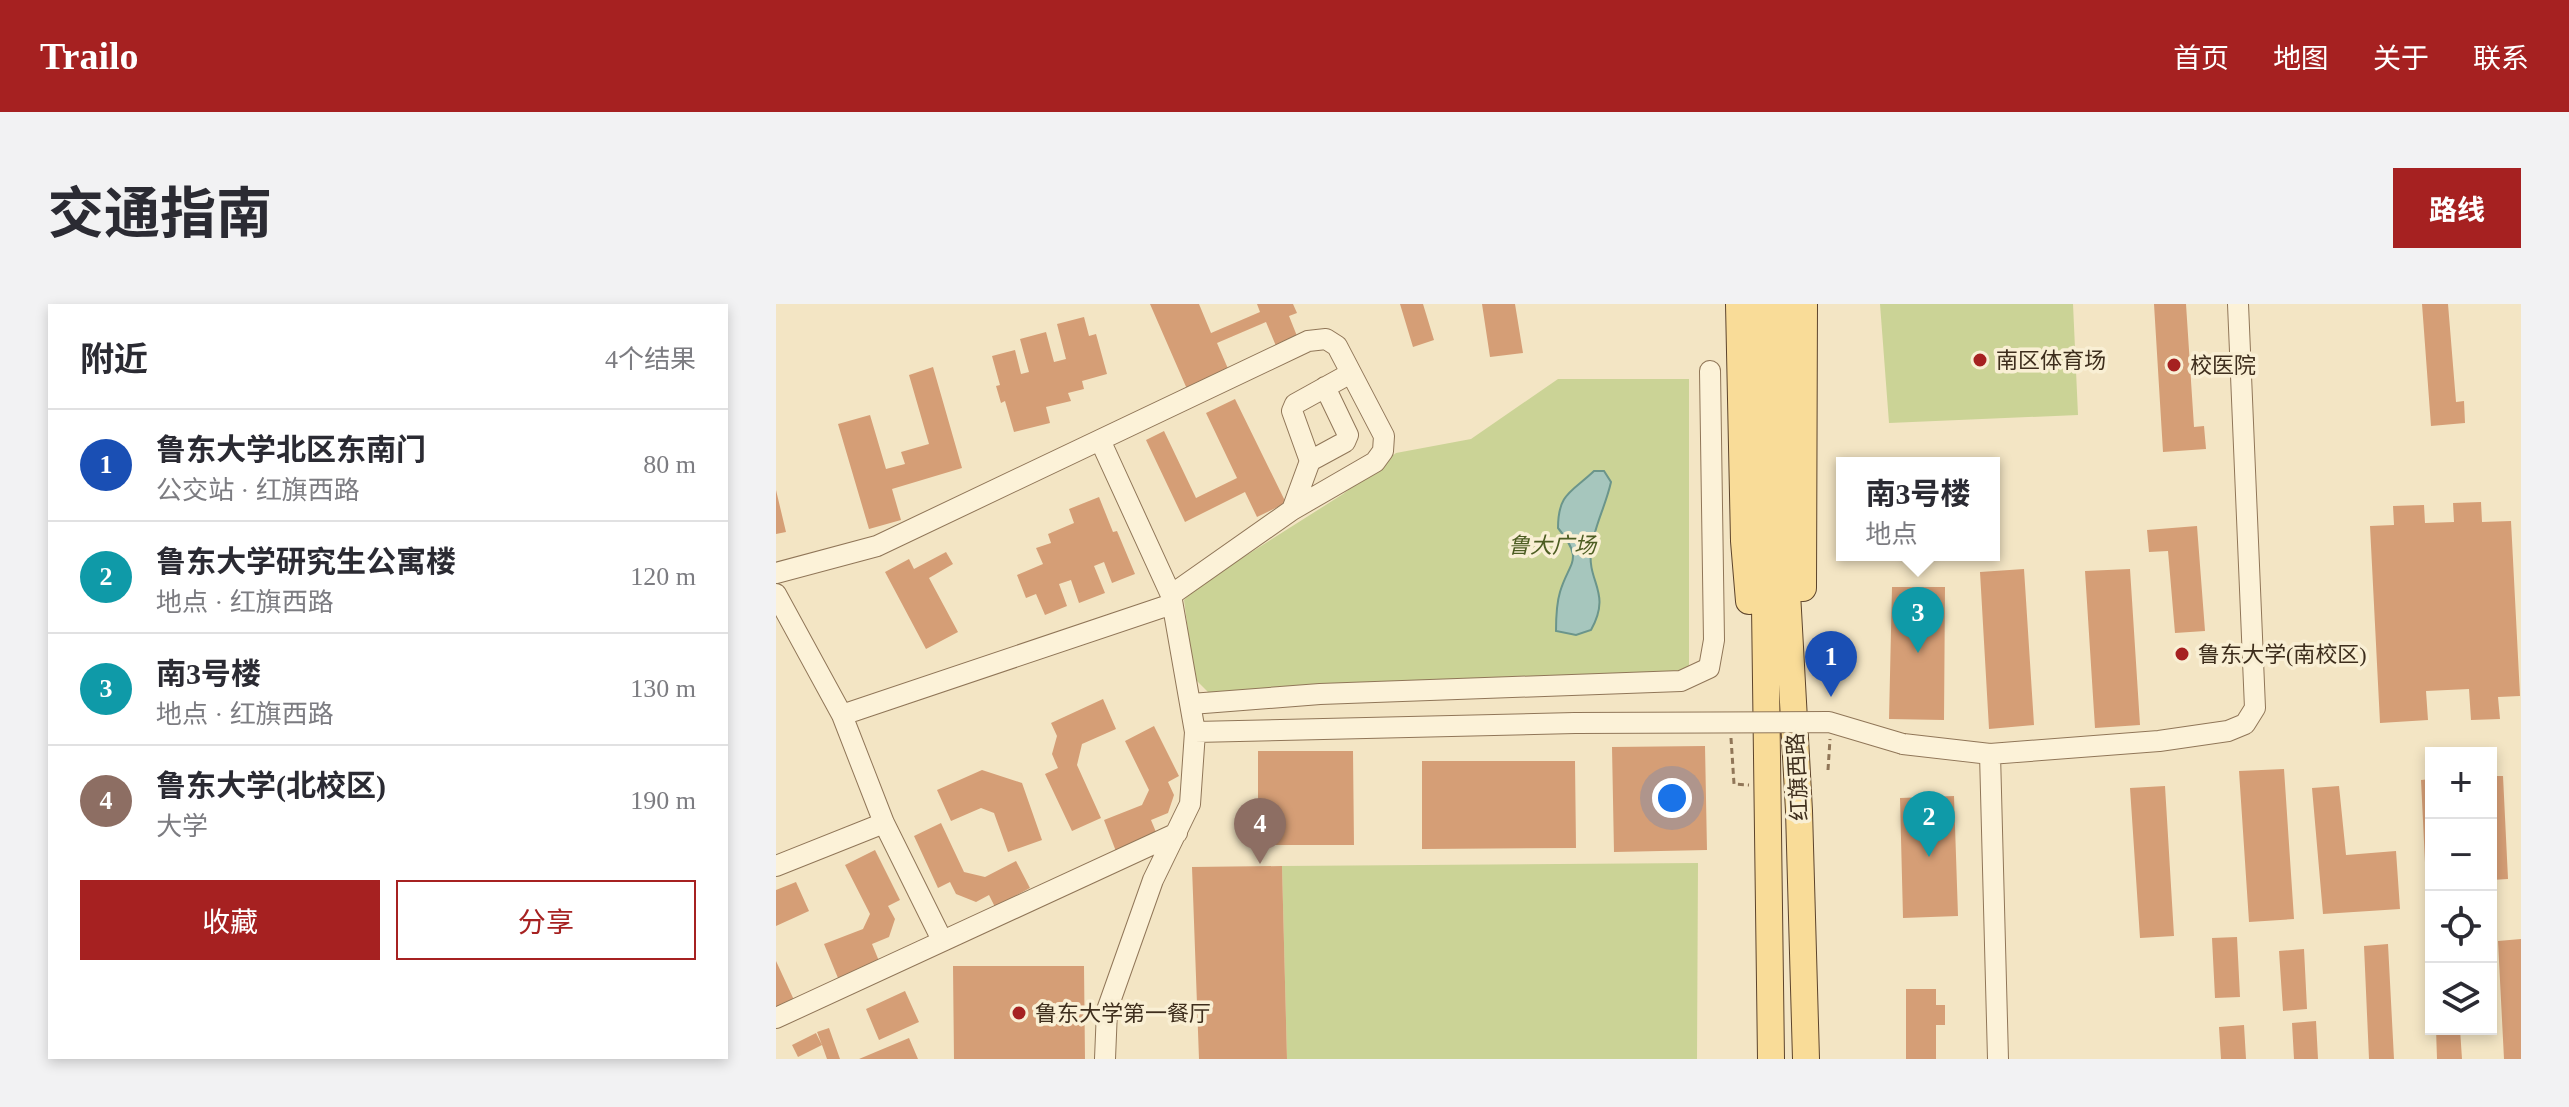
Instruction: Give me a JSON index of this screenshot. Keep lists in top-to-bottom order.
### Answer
{
  "streets": {
    "main road": ["红旗西路"]
  },
  "parks": ["鲁大广场"],
  "places": [
    "南区体育场",
    "校医院",
    "鲁东大学(南校区)",
    "鲁东大学第一餐厅"
  ],
  "page": {
    "header": "Trailo",
    "nav": [
      "首页",
      "地图",
      "关于",
      "联系"
    ],
    "title": "交通指南",
    "buttons": [
      "路线",
      ["收藏", "分享"]
    ],
    "heading": ["附近", "4个结果"],
    "list": [
      {
        "mark": "1",
        "name": "鲁东大学北区东南门",
        "note": "公交站 · 红旗西路",
        "value": "80 m"
      },
      {
        "mark": "2",
        "name": "鲁东大学研究生公寓楼",
        "note": "地点 · 红旗西路",
        "value": "120 m"
      },
      {
        "mark": "3",
        "name": "南3号楼",
        "note": "地点 · 红旗西路",
        "value": "130 m"
      },
      {
        "mark": "4",
        "name": "鲁东大学(北校区)",
        "note": "大学",
        "value": "190 m"
      }
    ],
    "popup": ["南3号楼", "地点"],
    "pins": [
      "3",
      "1",
      "2",
      "4"
    ],
    "map_buttons": ["+", "−"]
  }
}
